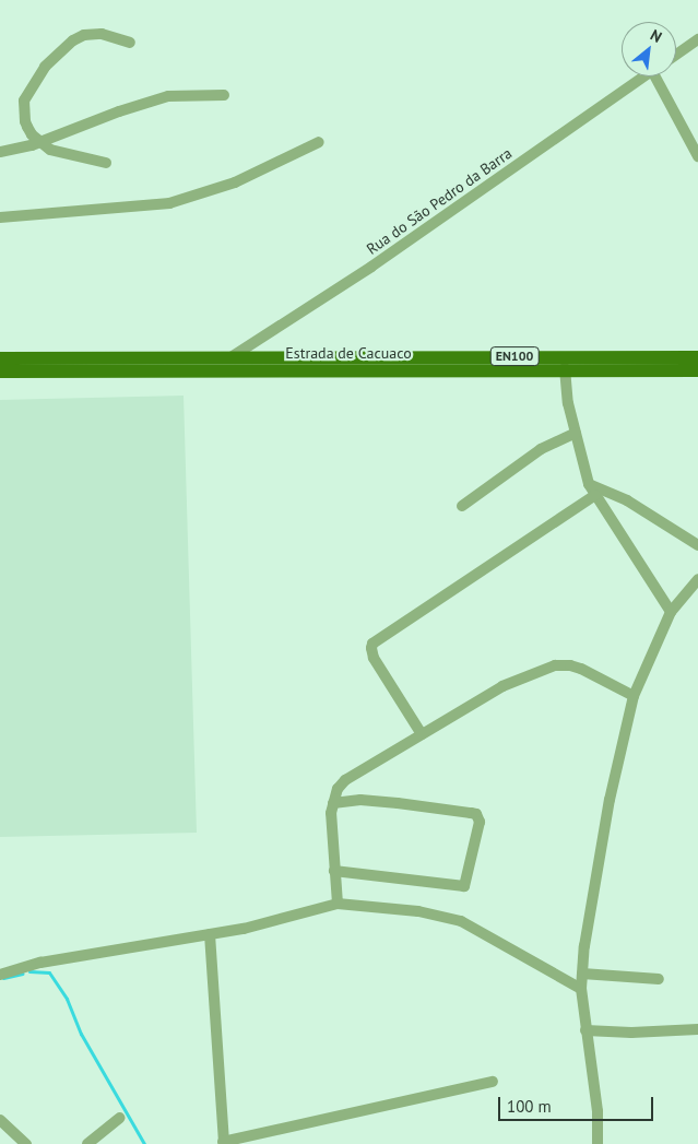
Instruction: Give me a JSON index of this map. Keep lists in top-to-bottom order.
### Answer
{
  "streets": {
    "main road": ["Estrada de Cacuaco", "EN100"],
    "street": ["Rua do São Pedro da Barra"]
  },
  "crossings": [
    ["Rua do São Pedro da Barra", "Estrada de Cacuaco"]
  ],
  "scale_bar": "100 m",
  "north": "top right"
}
